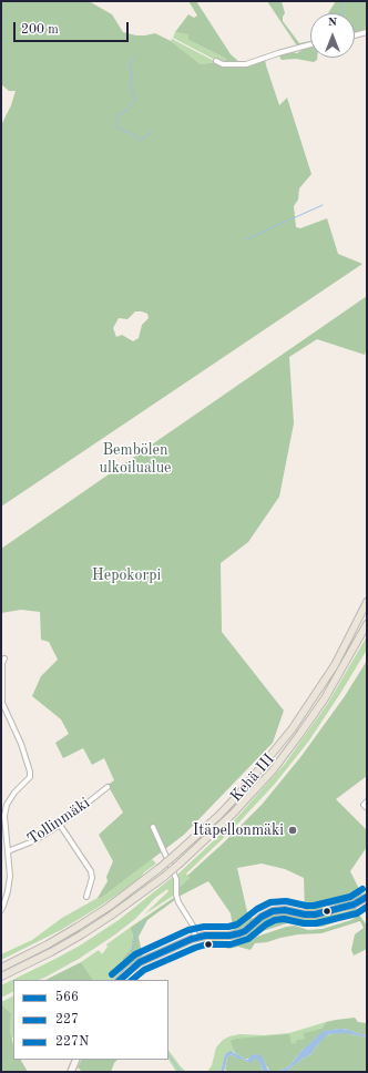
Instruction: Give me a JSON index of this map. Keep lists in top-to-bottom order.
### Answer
{
  "streets": {
    "highway": ["Kehä III"],
    "street": ["Tollinmäki"]
  },
  "parks": ["Bembölen ulkoilualue", "Hepokorpi"],
  "places": ["Itäpellonmäki"],
  "lines": ["transit line 227N", "transit line 566", "transit line 227"],
  "legend": ["566", "227", "227N"],
  "scale_bar": "200 m",
  "north": "top"
}
